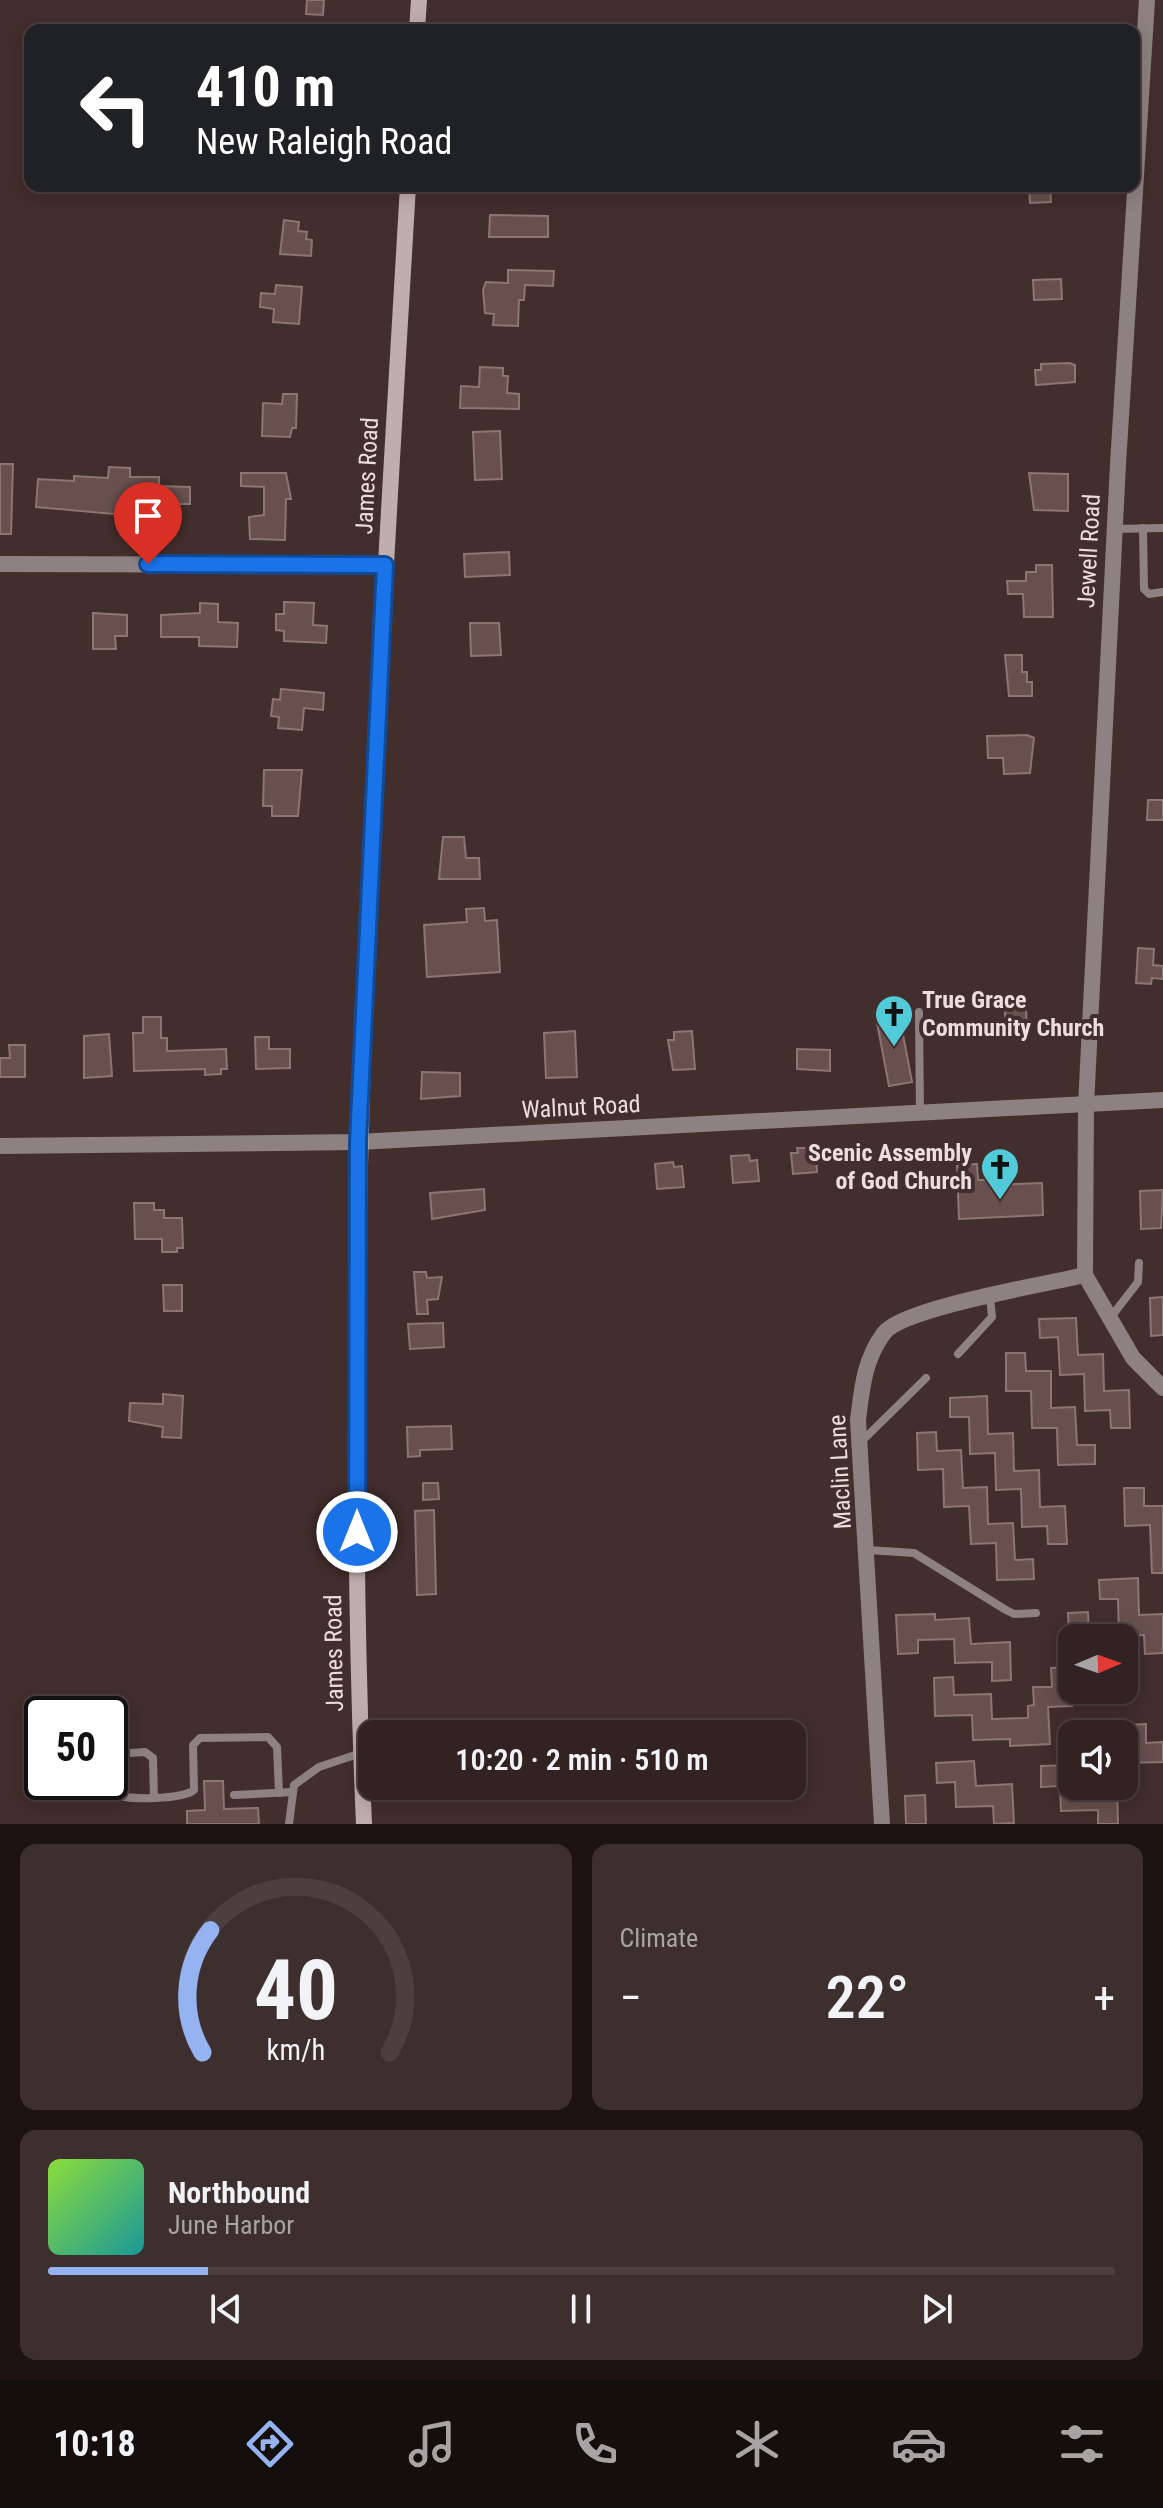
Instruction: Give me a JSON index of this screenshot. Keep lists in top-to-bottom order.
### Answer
{
  "streets": {
    "main road": ["James Road"],
    "street": ["Jewell Road", "Walnut Road", "Maclin Lane"]
  },
  "crossings": [
    ["James Road", "Walnut Road"],
    ["Jewell Road", "Walnut Road"],
    ["Jewell Road", "Maclin Lane"]
  ],
  "places": {
    "church": ["True Grace Community Church", "Scenic Assembly of God Church"]
  },
  "north": "right",
  "page": {
    "turn": ["410 m", "New Raleigh Road"],
    "limit": "50",
    "trip": "10:20 · 2 min · 510 m",
    "tile": "Climate",
    "heat": ["−", "22°", "+"],
    "song": ["Northbound", "June Harbor"],
    "tabs": "10:18",
    "gauge": ["40", "km/h"]
  }
}
